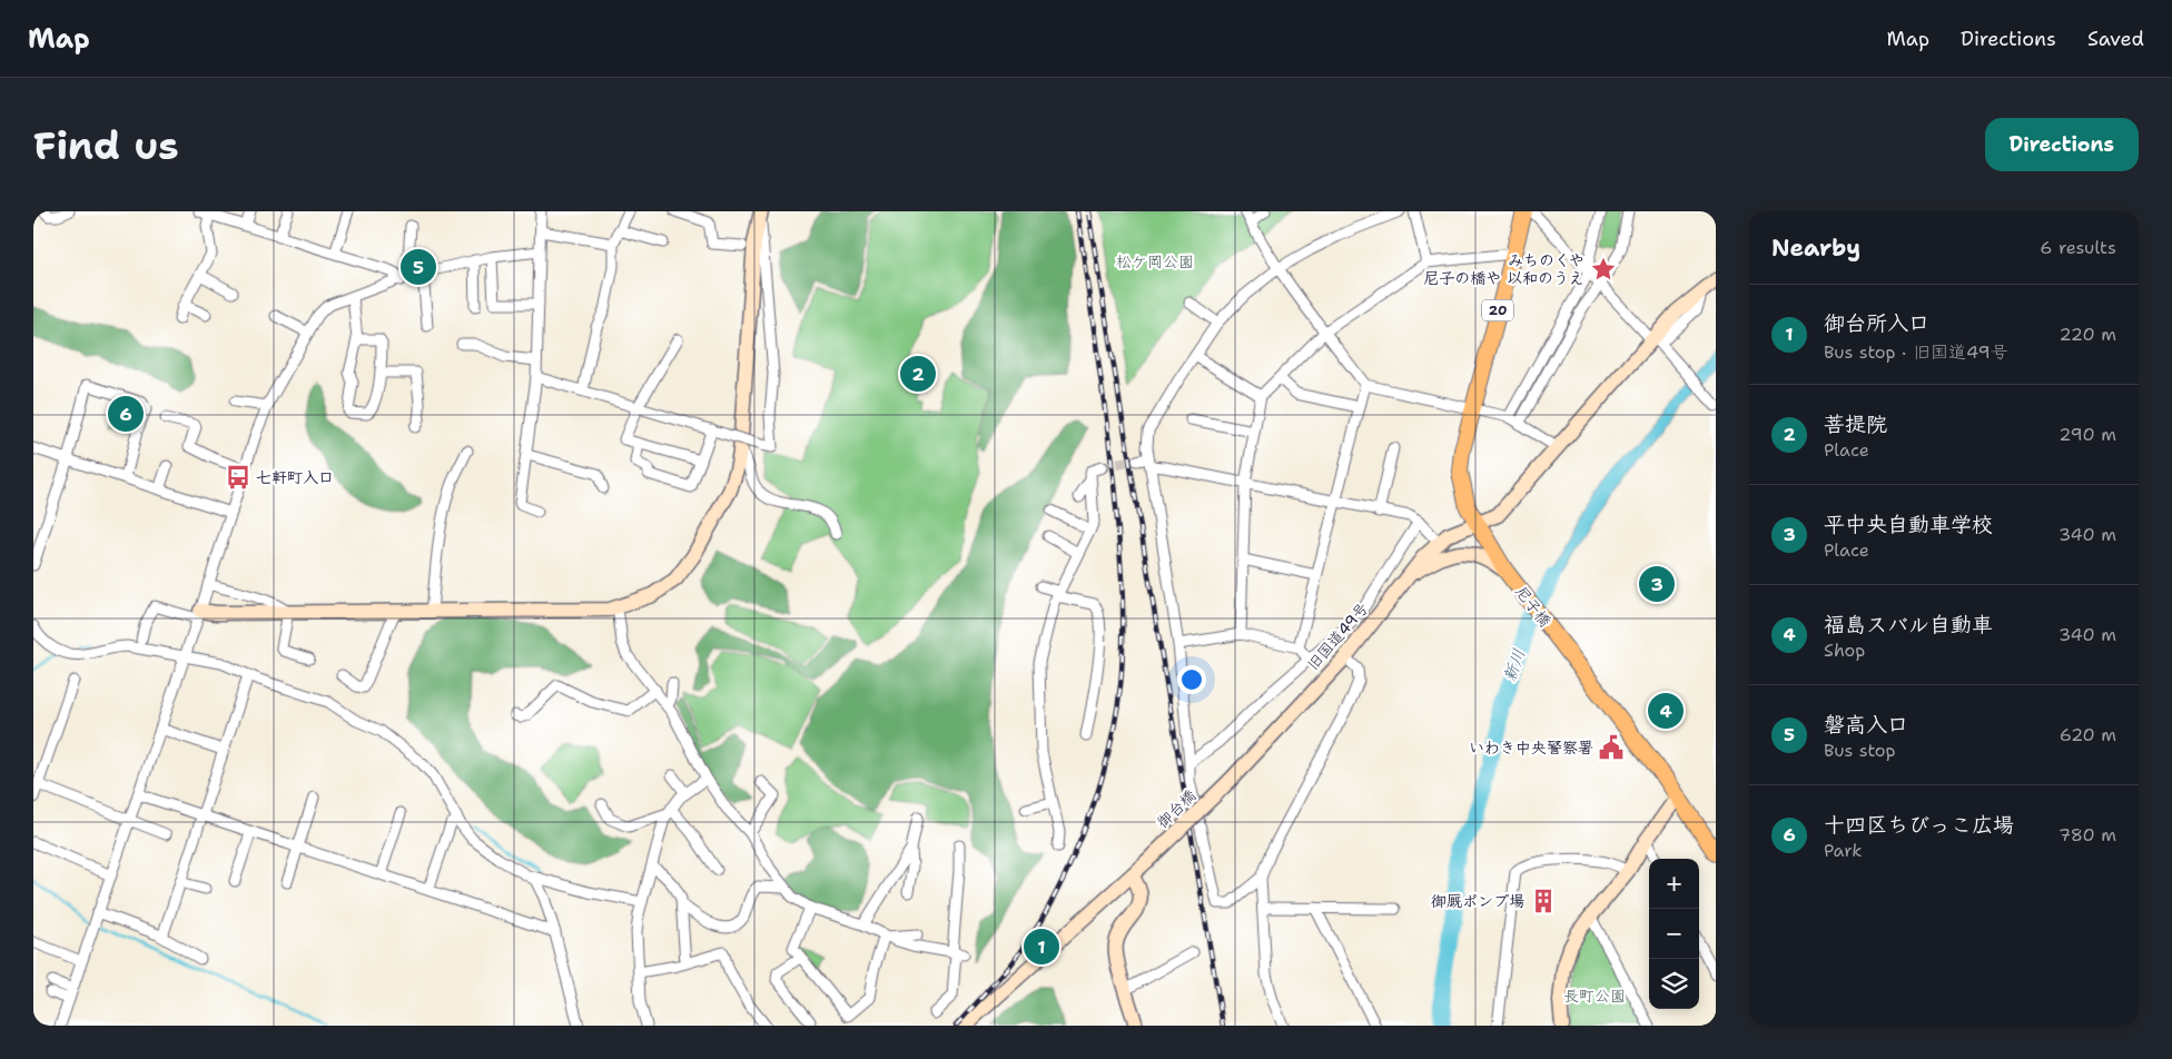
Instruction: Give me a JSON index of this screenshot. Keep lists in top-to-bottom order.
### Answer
{
  "streets": {
    "main road": ["20", "尼子橋"],
    "street": ["旧国道49号", "御台橋"]
  },
  "crossings": [
    ["20", "尼子橋"],
    ["20", "旧国道49号"],
    ["旧国道49号", "御台橋"]
  ],
  "water": ["新川"],
  "parks": ["松ケ岡公園", "長町公園"],
  "places": {
    "place": ["みちのくや 尼子の橋や 以和のうえ"],
    "bus stop": ["七軒町入口"],
    "public building": ["いわき中央警察署"],
    "building": ["御厩ポンプ場"]
  },
  "page": {
    "header": "Map",
    "nav": ["Map", "Directions", "Saved"],
    "buttons": "Directions",
    "title": "Find us",
    "heading": ["Nearby", "6 results"],
    "pins": [
      "5",
      "2",
      "6",
      "3",
      "4",
      "1"
    ],
    "list": [
      {
        "mark": "1",
        "name": "御台所入口",
        "note": "Bus stop · 旧国道49号",
        "value": "220 m"
      },
      {
        "mark": "2",
        "name": "菩提院",
        "note": "Place",
        "value": "290 m"
      },
      {
        "mark": "3",
        "name": "平中央自動車学校",
        "note": "Place",
        "value": "340 m"
      },
      {
        "mark": "4",
        "name": "福島スバル自動車",
        "note": "Shop",
        "value": "340 m"
      },
      {
        "mark": "5",
        "name": "磐高入口",
        "note": "Bus stop",
        "value": "620 m"
      },
      {
        "mark": "6",
        "name": "十四区ちびっこ広場",
        "note": "Park",
        "value": "780 m"
      }
    ],
    "map_buttons": ["+", "−"]
  }
}
